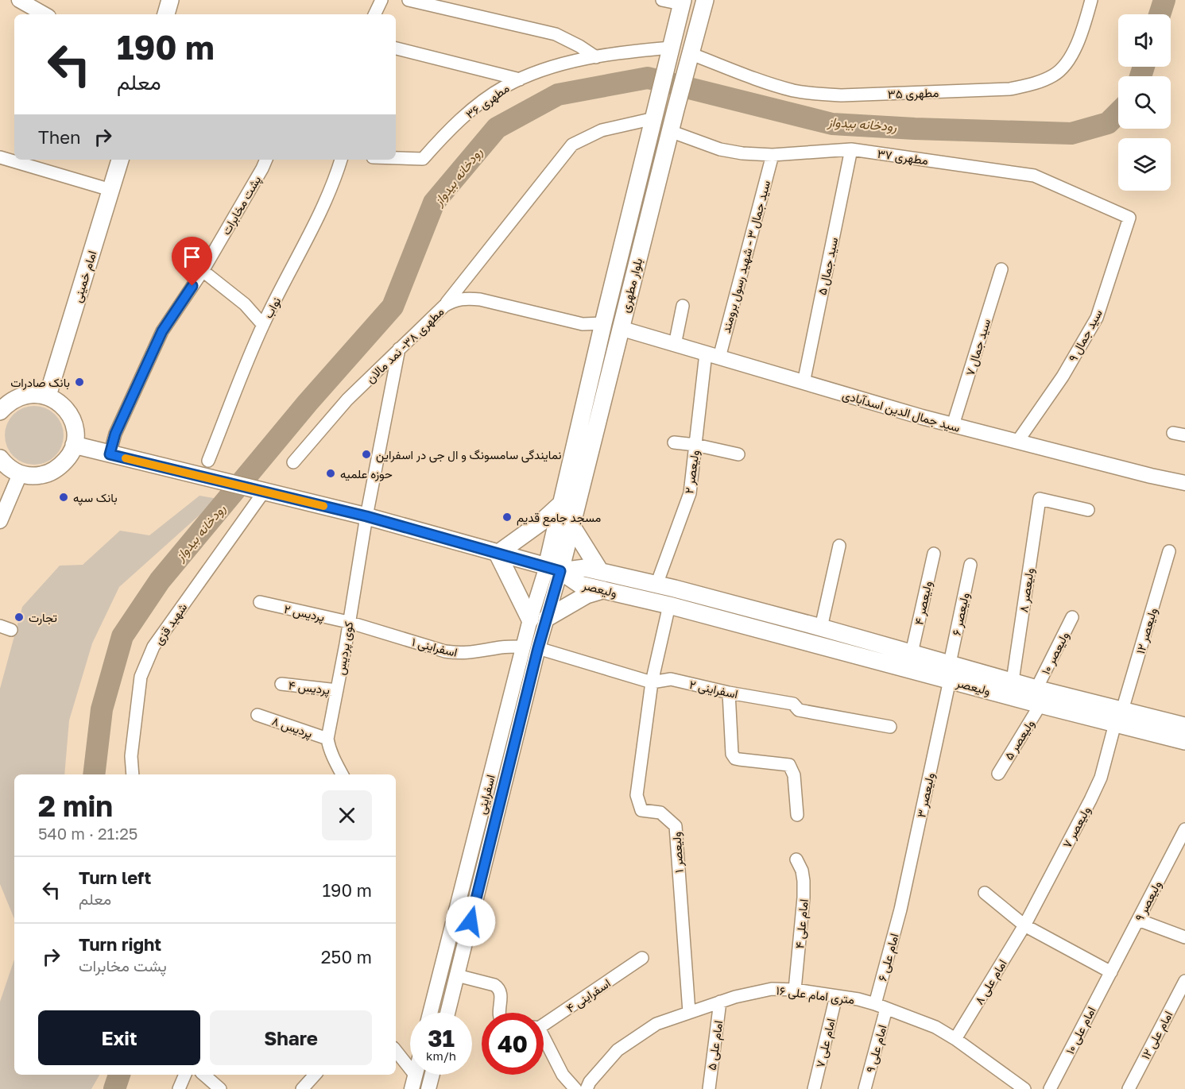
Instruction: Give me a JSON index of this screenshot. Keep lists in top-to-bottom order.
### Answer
{
  "streets": {
    "main road": ["امام خمینی", "بلوار مطهری", "ولیعصر"],
    "street": [
      "مطهری ۳۵",
      "مطهری ۳۶",
      "مطهری ۳۷",
      "پشت مخابرات",
      "سید جمال ۳ - شهید رسول برومند",
      "سید جمال ۵",
      "نواب",
      "سید جمال ۹",
      "مطهری ۳۸- نمد مالان",
      "سید جمال ۷",
      "سید جمال الدین اسدآبادی",
      "ولیعصر ۲",
      "ولیعصر ۸",
      "ولیعصر ۴",
      "پردیس ۲",
      "ولیعصر ۶",
      "شهید قزی",
      "ولیعصر ۱۲",
      "اسفراینی ۱",
      "کوی پردیس",
      "ولیعصر ۱۰",
      "پردیس ۴",
      "اسفراینی ۲",
      "پردیس ۸",
      "ولیعصر ۵",
      "اسفراینی",
      "ولیعصر ۳",
      "ولیعصر ۷",
      "ولیعصر ۱",
      "ولیعصر ۹",
      "امام علی ۴",
      "امام علی ۶",
      "امام علی ۸",
      "۱۶ متری امام علی",
      "اسفراینی ۴",
      "امام علی ۱۰",
      "امام علی ۱۲",
      "امام علی ۷",
      "امام علی ۵",
      "امام علی ۹"
    ]
  },
  "crossings": [
    ["مطهری ۳۵", "بلوار مطهری"],
    ["مطهری ۳۶", "بلوار مطهری"],
    ["مطهری ۳۷", "سید جمال ۳ - شهید رسول برومند"],
    ["مطهری ۳۷", "سید جمال ۵"],
    ["مطهری ۳۷", "بلوار مطهری"],
    ["مطهری ۳۷", "سید جمال ۹"],
    ["سید جمال ۳ - شهید رسول برومند", "سید جمال الدین اسدآبادی"],
    ["سید جمال ۳ - شهید رسول برومند", "ولیعصر ۲"],
    ["سید جمال ۵", "سید جمال الدین اسدآبادی"],
    ["بلوار مطهری", "مطهری ۳۸- نمد مالان"],
    ["بلوار مطهری", "سید جمال الدین اسدآبادی"],
    ["بلوار مطهری", "ولیعصر"],
    ["بلوار مطهری", "اسفراینی"],
    ["سید جمال ۹", "سید جمال الدین اسدآبادی"],
    ["مطهری ۳۸- نمد مالان", "کوی پردیس"],
    ["سید جمال ۷", "سید جمال الدین اسدآبادی"],
    ["سید جمال الدین اسدآبادی", "ولیعصر ۲"],
    ["ولیعصر ۲", "ولیعصر"],
    ["ولیعصر", "ولیعصر ۸"],
    ["ولیعصر", "ولیعصر ۴"],
    ["ولیعصر", "ولیعصر ۶"],
    ["ولیعصر", "ولیعصر ۱۲"],
    ["ولیعصر", "ولیعصر ۱۰"],
    ["ولیعصر", "ولیعصر ۵"],
    ["ولیعصر", "اسفراینی"],
    ["ولیعصر", "ولیعصر ۳"],
    ["ولیعصر", "ولیعصر ۷"],
    ["ولیعصر", "ولیعصر ۱"],
    ["پردیس ۲", "اسفراینی ۱"],
    ["پردیس ۲", "کوی پردیس"],
    ["ولیعصر ۶", "ولیعصر ۳"],
    ["ولیعصر ۱۲", "ولیعصر ۷"],
    ["اسفراینی ۱", "کوی پردیس"],
    ["اسفراینی ۱", "اسفراینی"],
    ["کوی پردیس", "پردیس ۴"],
    ["کوی پردیس", "پردیس ۸"],
    ["ولیعصر ۱۰", "ولیعصر ۵"],
    ["اسفراینی ۲", "اسفراینی"],
    ["اسفراینی ۲", "ولیعصر ۱"],
    ["ولیعصر ۳", "امام علی ۶"],
    ["ولیعصر ۷", "امام علی ۸"],
    ["ولیعصر ۱", "۱۶ متری امام علی"],
    ["ولیعصر ۹", "امام علی ۱۰"],
    ["امام علی ۴", "۱۶ متری امام علی"],
    ["امام علی ۶", "۱۶ متری امام علی"],
    ["امام علی ۶", "امام علی ۹"],
    ["امام علی ۸", "۱۶ متری امام علی"],
    ["۱۶ متری امام علی", "امام علی ۷"],
    ["۱۶ متری امام علی", "امام علی ۵"],
    ["۱۶ متری امام علی", "امام علی ۹"]
  ],
  "water": ["رودخانه بیدواز"],
  "places": [
    "بانک صادرات",
    "نمایندگی سامسونگ و ال جی در اسفراین",
    "حوزه علمیه",
    "بانک سپه",
    "مسجد جامع قدیم",
    "تجارت"
  ],
  "page": {
    "turn": ["190 m", "معلم"],
    "then": "Then",
    "heading": ["2 min", "540 m · 21:25"],
    "list": [
      {
        "name": "Turn left",
        "note": "معلم",
        "value": "190 m"
      },
      {
        "name": "Turn right",
        "note": "پشت مخابرات",
        "value": "250 m"
      }
    ],
    "buttons": ["Exit", "Share"],
    "speed": "31 km/h",
    "limit": "40"
  }
}
